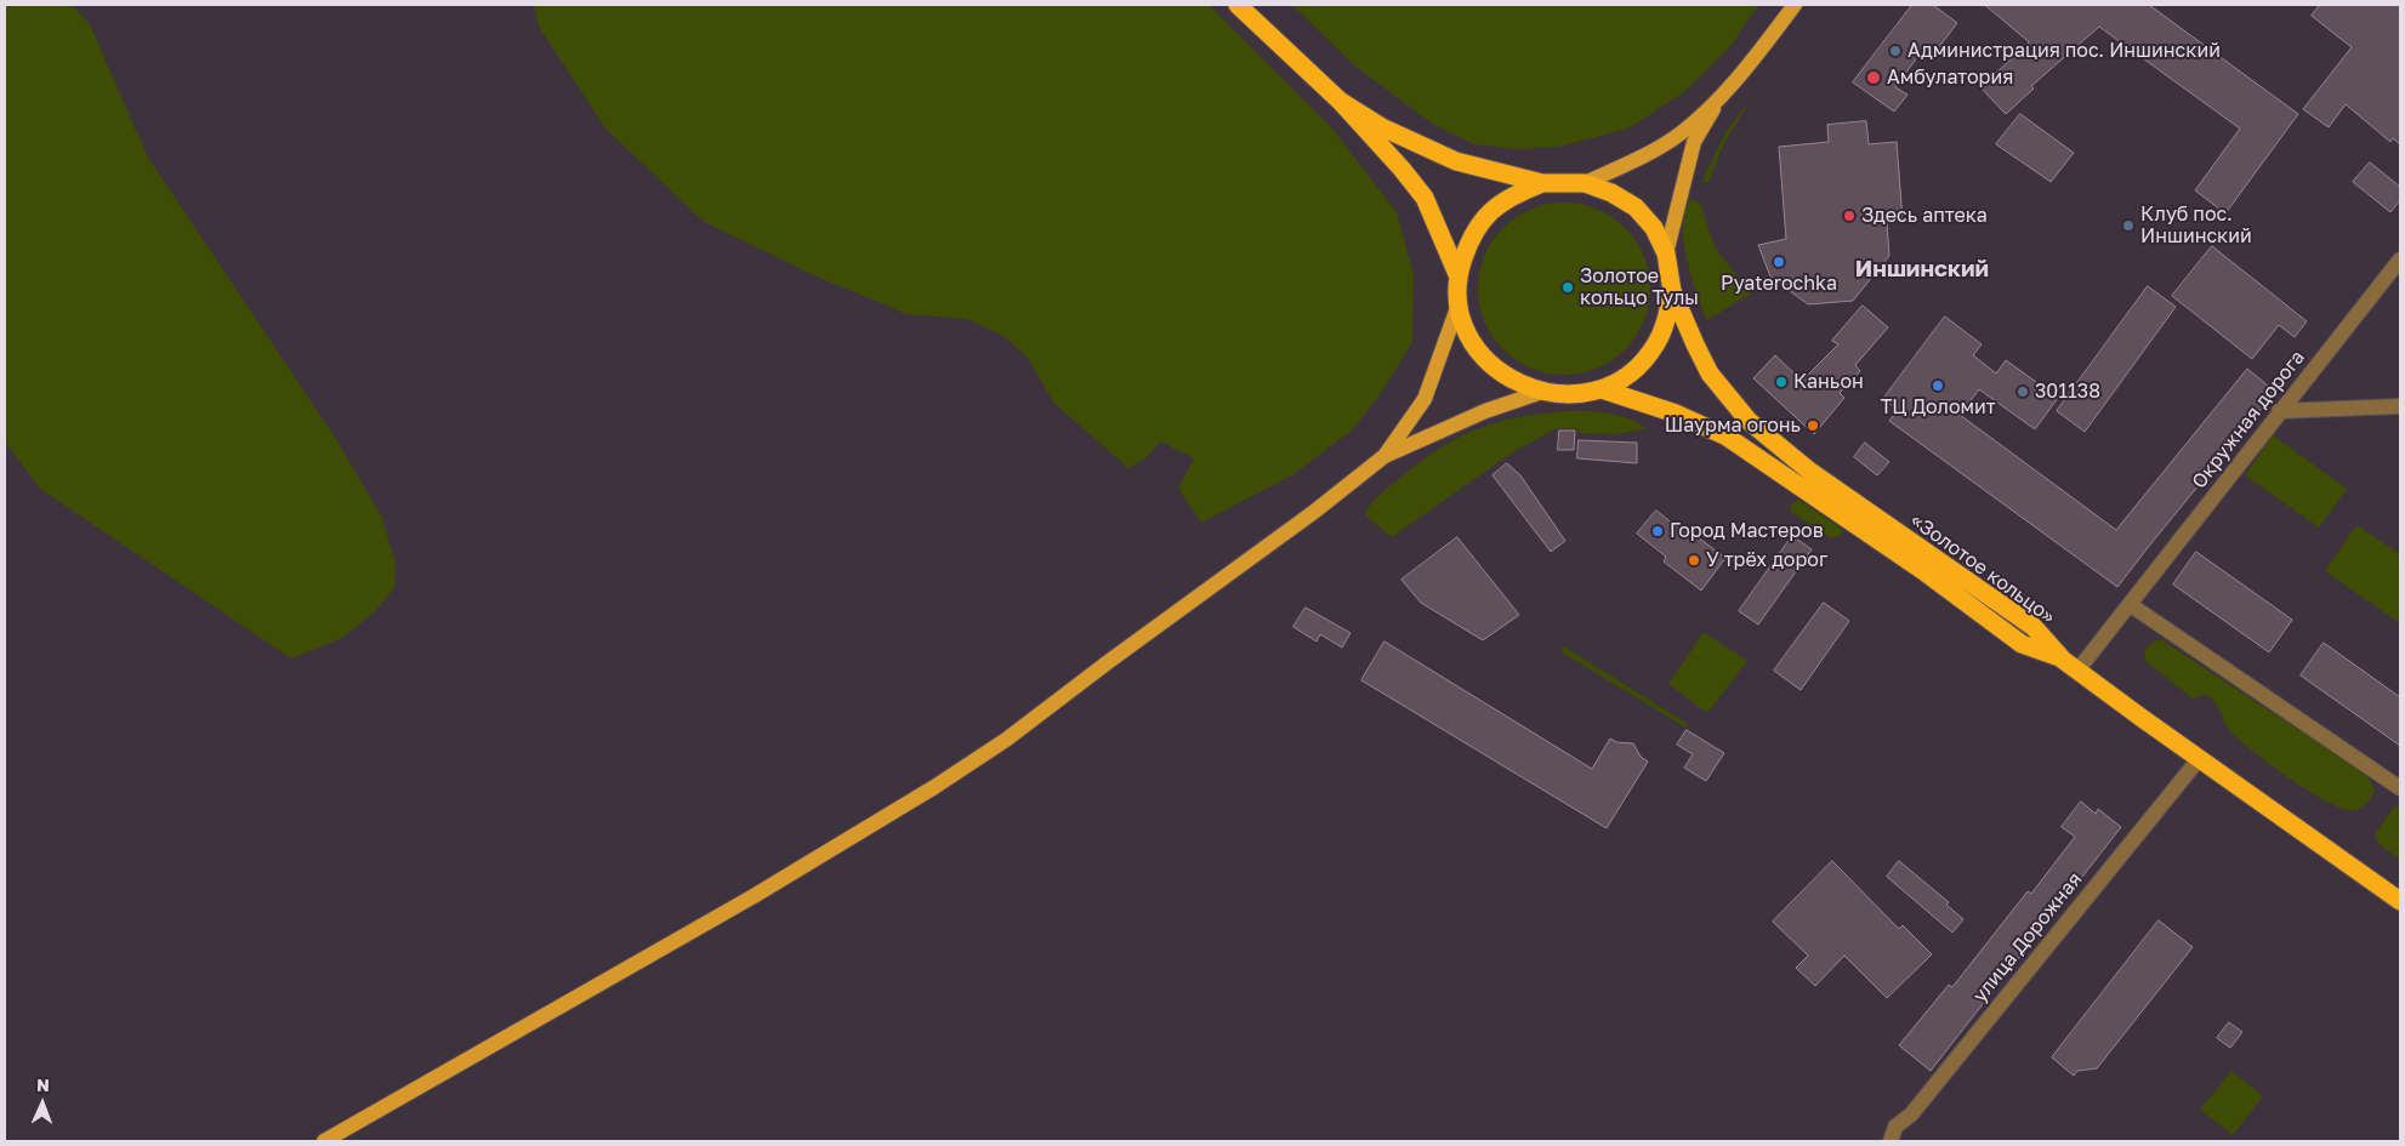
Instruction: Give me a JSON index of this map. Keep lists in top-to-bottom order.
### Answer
{
  "streets": {
    "highway": ["«Золотое кольцо»"],
    "street": ["Окружная дорога", "улица Дорожная"]
  },
  "crossings": [
    ["Окружная дорога", "«Золотое кольцо»"],
    ["«Золотое кольцо»", "улица Дорожная"]
  ],
  "districts": ["Иншинский"],
  "places": [
    "Администрация пос. Иншинский",
    "Амбулатория",
    "Здесь аптека",
    "Клуб пос. Иншинский",
    "Pyaterochka",
    "Золотое кольцо Тулы",
    "Каньон",
    "ТЦ Доломит",
    "301138",
    "Шаурма огонь",
    "Город Мастеров",
    "У трёх дорог"
  ],
  "north": "top"
}
